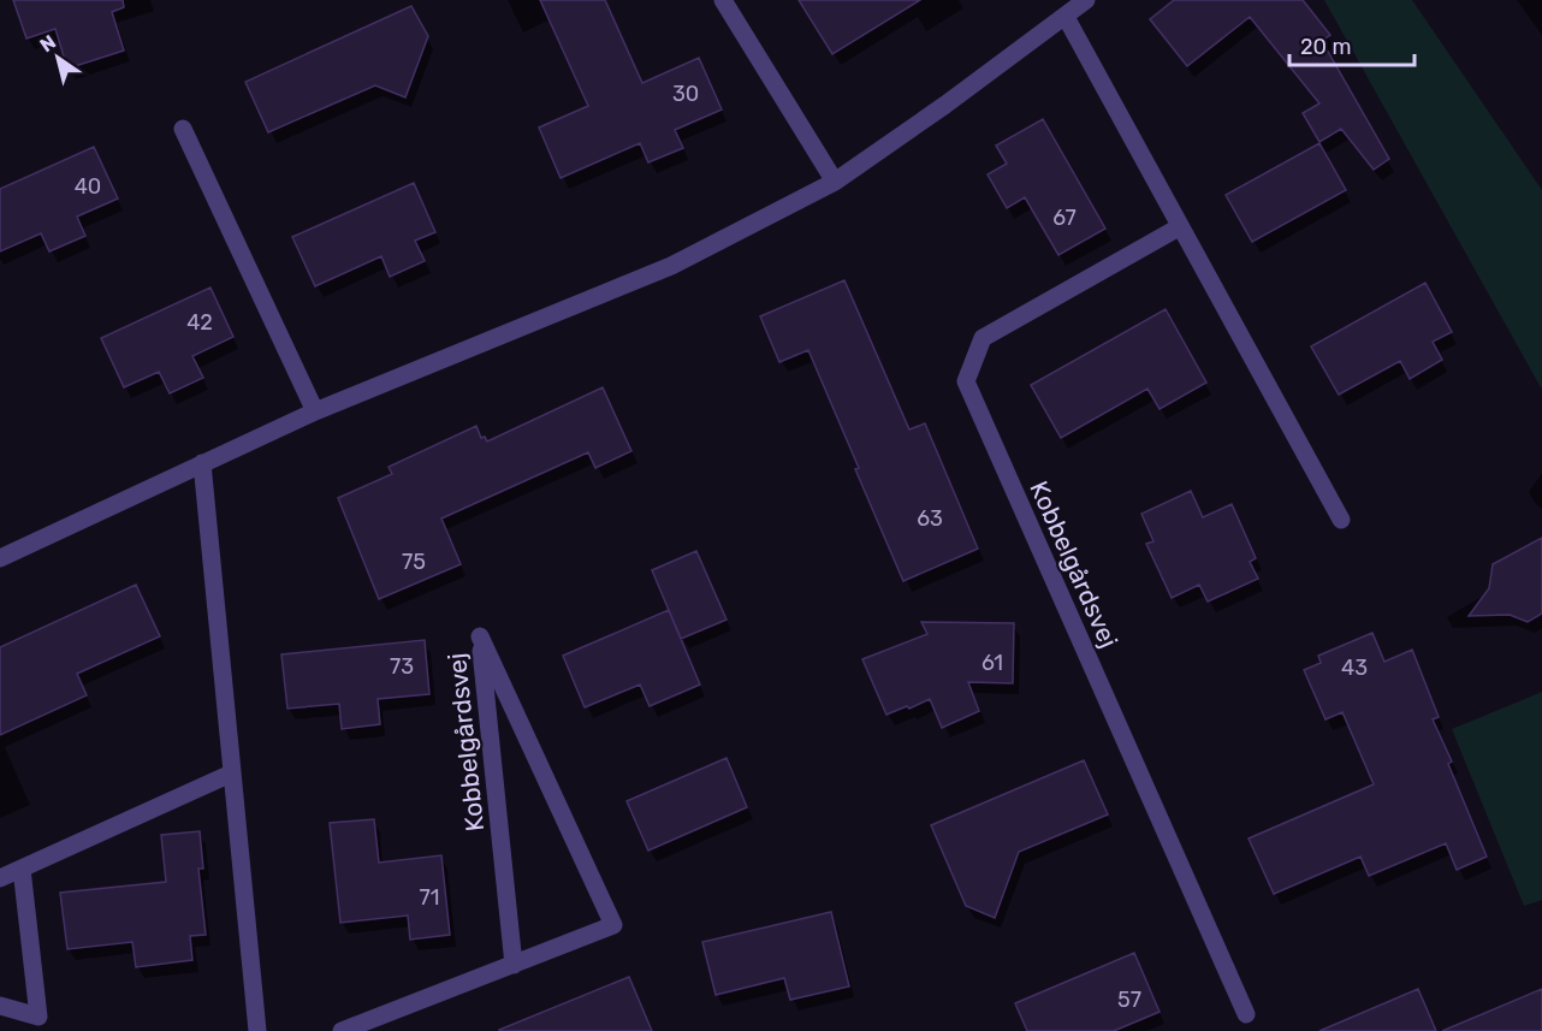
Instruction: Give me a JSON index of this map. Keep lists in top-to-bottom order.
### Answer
{
  "streets": {
    "street": ["Kobbelgårdsvej"]
  },
  "house_numbers": [
    "30",
    "40",
    "67",
    "42",
    "63",
    "75",
    "61",
    "73",
    "43",
    "71",
    "57"
  ],
  "scale_bar": "20 m",
  "north": "top left"
}
